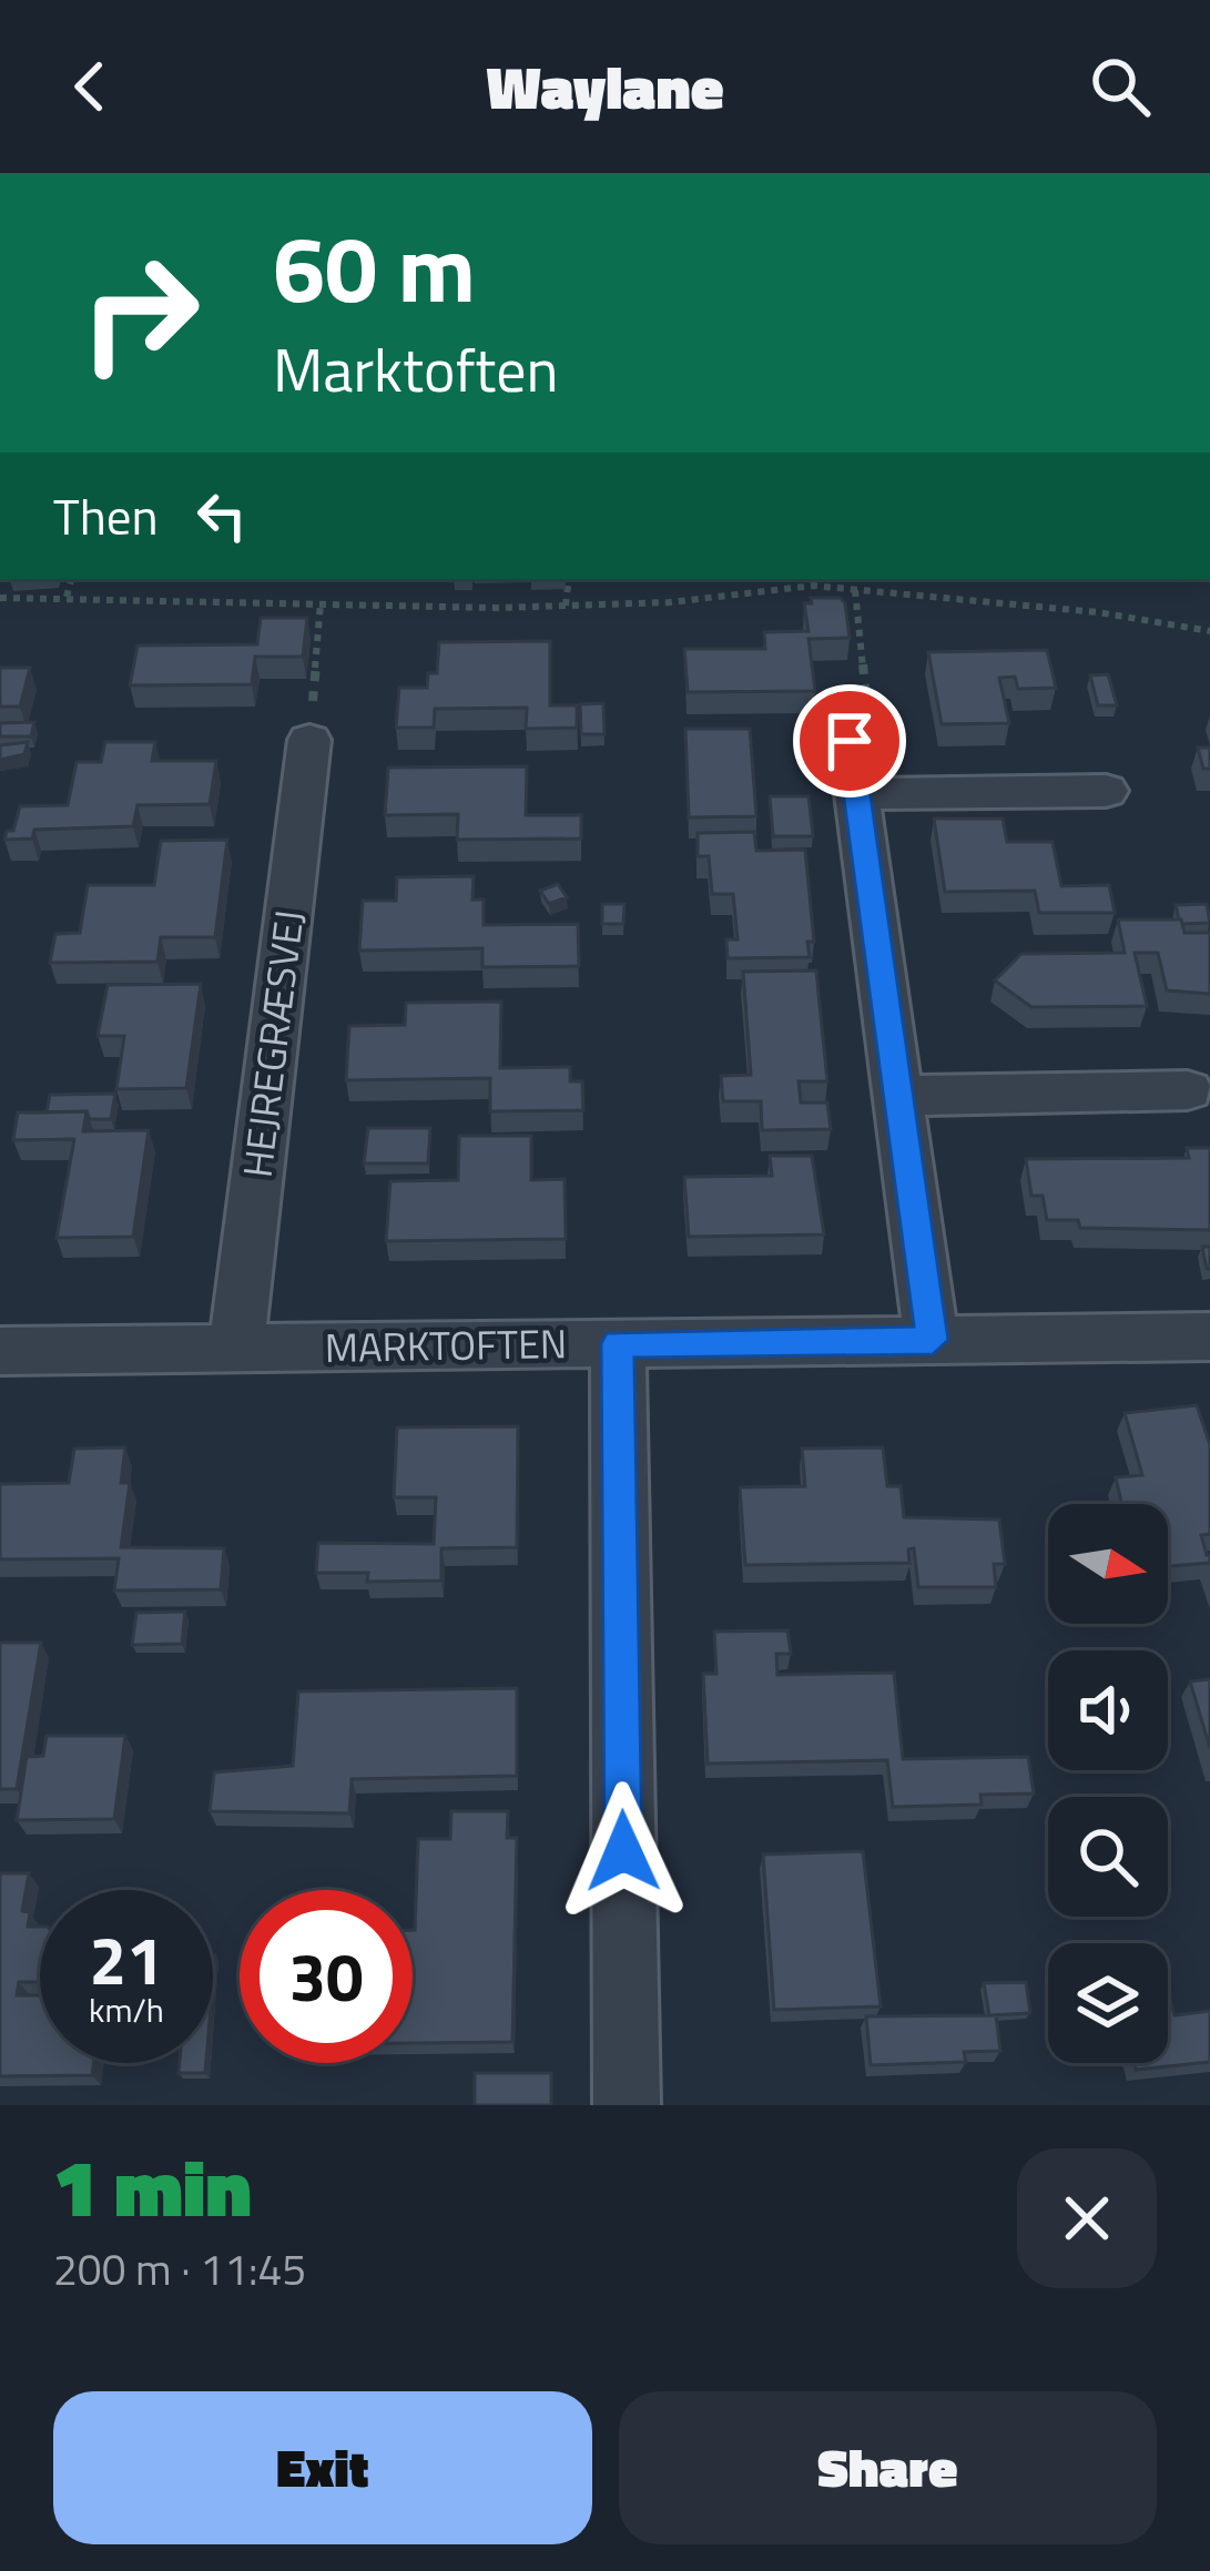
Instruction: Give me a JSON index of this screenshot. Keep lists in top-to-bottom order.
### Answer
{
  "streets": {
    "street": ["HEJREGRÆSVEJ", "MARKTOFTEN"]
  },
  "crossings": [
    ["HEJREGRÆSVEJ", "MARKTOFTEN"]
  ],
  "north": "right",
  "page": {
    "header": "Waylane",
    "turn": ["60 m", "Marktoften"],
    "then": "Then",
    "speed": "21 km/h",
    "limit": "30",
    "heading": ["1 min", "200 m · 11:45"],
    "buttons": ["Exit", "Share"]
  }
}
